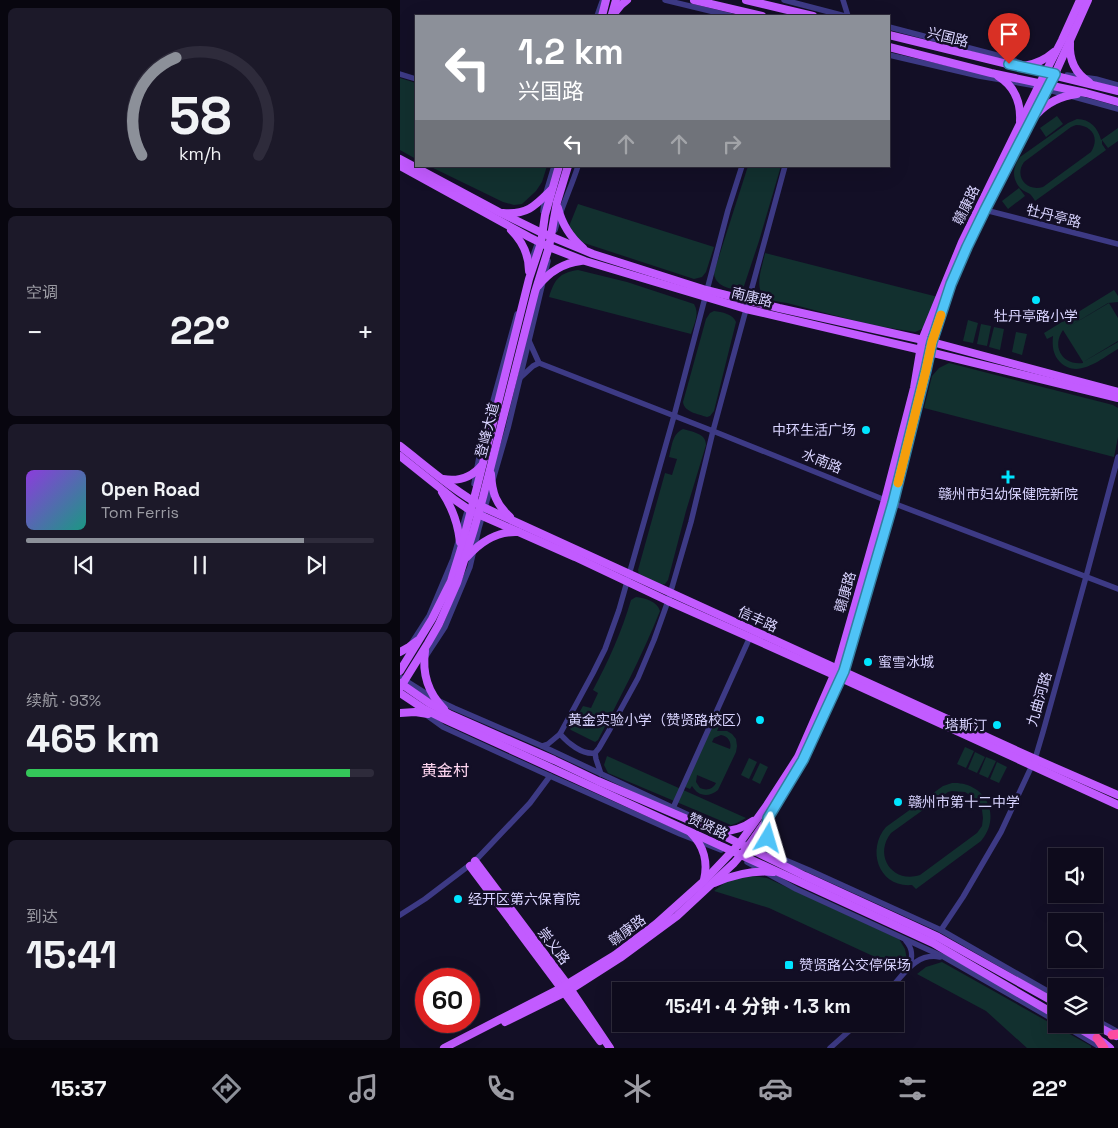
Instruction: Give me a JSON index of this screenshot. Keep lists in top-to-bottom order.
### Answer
{
  "streets": {
    "main road": [
      "兴国路",
      "赣康路",
      "南康路",
      "登峰大道",
      "信丰路",
      "赞贤路",
      "崇义路"
    ],
    "street": ["牡丹亭路", "水南路", "九曲河路"]
  },
  "crossings": [
    ["兴国路", "赣康路"],
    ["赣康路", "牡丹亭路"],
    ["赣康路", "南康路"],
    ["赣康路", "水南路"],
    ["赣康路", "信丰路"],
    ["赣康路", "赞贤路"],
    ["赣康路", "崇义路"],
    ["南康路", "登峰大道"],
    ["登峰大道", "信丰路"],
    ["登峰大道", "赞贤路"],
    ["水南路", "九曲河路"],
    ["信丰路", "九曲河路"]
  ],
  "districts": ["黄金村"],
  "places": {
    "other": [
      "牡丹亭路小学",
      "中环生活广场",
      "蜜雪冰城",
      "黄金实验小学（赞贤路校区）",
      "塔斯汀",
      "赣州市第十二中学",
      "经开区第六保育院"
    ],
    "health": ["赣州市妇幼保健院新院"],
    "transit": ["赞贤路公交停保场"]
  },
  "page": {
    "turn": ["1.2 km", "兴国路"],
    "tile": [
      "空调",
      ["续航 · 93%", "465 km"],
      ["到达", "15:41"]
    ],
    "heat": ["−", "22°", "+"],
    "song": ["Open Road", "Tom Ferris"],
    "limit": "60",
    "trip": "15:41 · 4 分钟 · 1.3 km",
    "tabs": ["15:37", "22°"],
    "gauge": ["58", "km/h"]
  }
}
